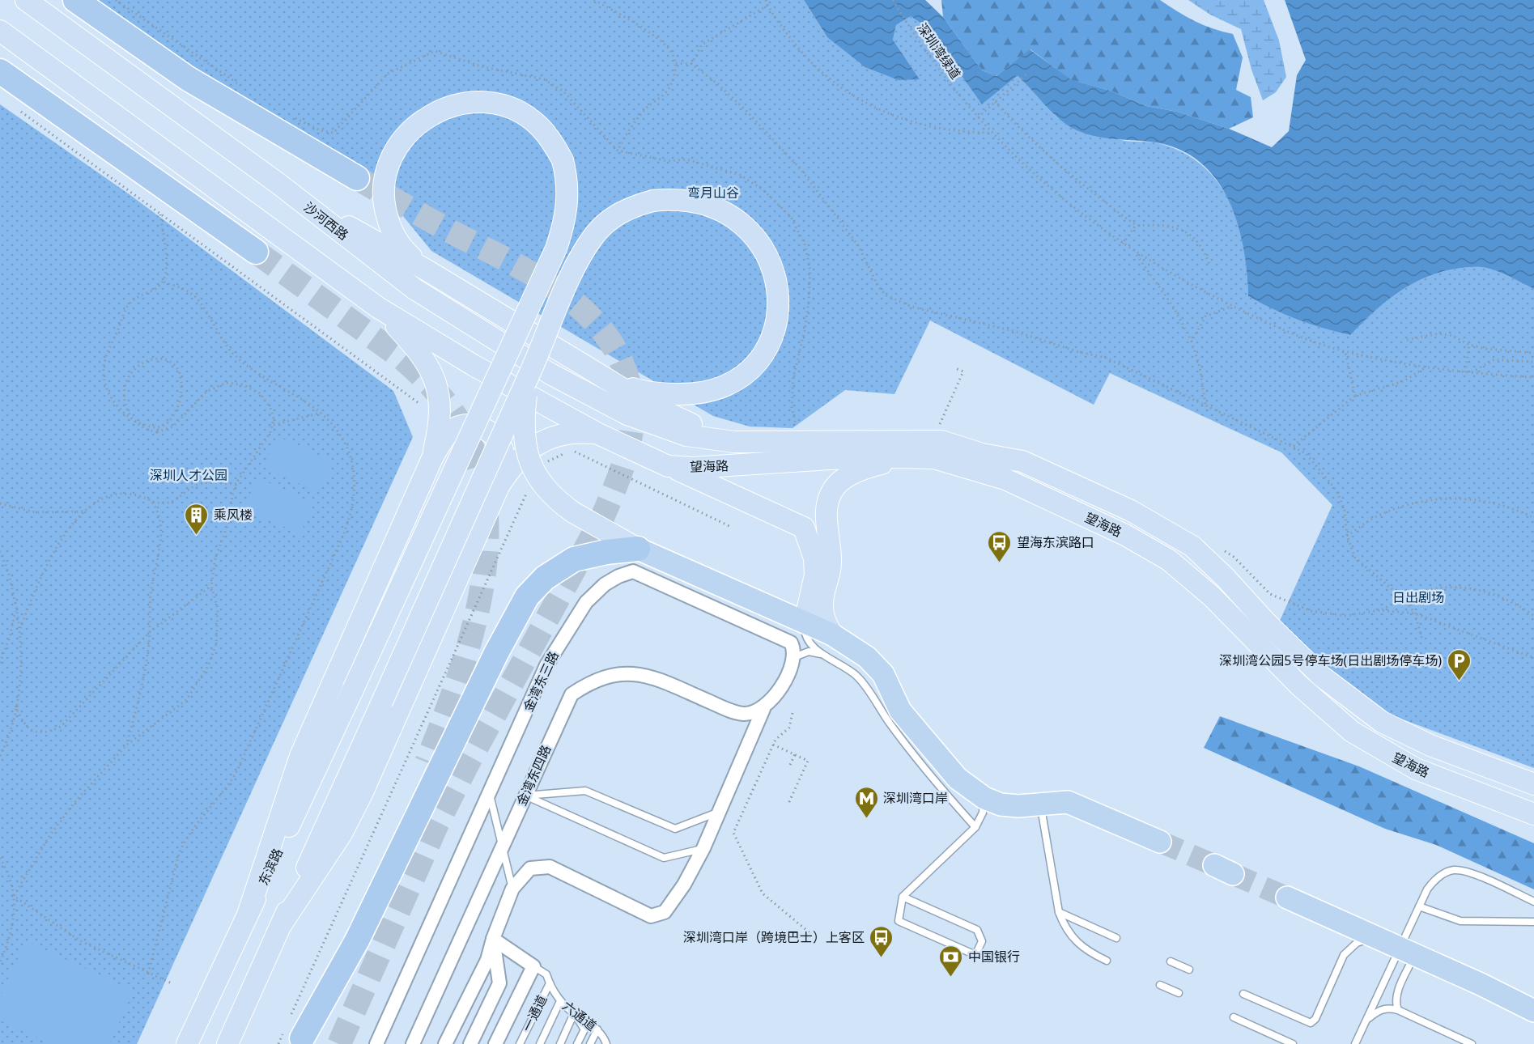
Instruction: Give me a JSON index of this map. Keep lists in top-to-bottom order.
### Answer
{
  "streets": {
    "main road": ["沙河西路", "望海路", "东滨路"],
    "street": ["金湾东三路", "金湾东四路"],
    "lane": ["一通道", "六通道"],
    "path": ["深圳湾绿道"]
  },
  "crossings": [
    ["沙河西路", "望海路"],
    ["一通道", "六通道"]
  ],
  "parks": ["弯月山谷", "深圳人才公园", "日出剧场"],
  "places": {
    "building": ["乘风楼"],
    "bus stop": ["望海东滨路口", "深圳湾口岸（跨境巴士）上客区"],
    "parking": ["深圳湾公园5号停车场(日出剧场停车场)"],
    "metro station": ["深圳湾口岸"],
    "bank": ["中国银行"]
  }
}
